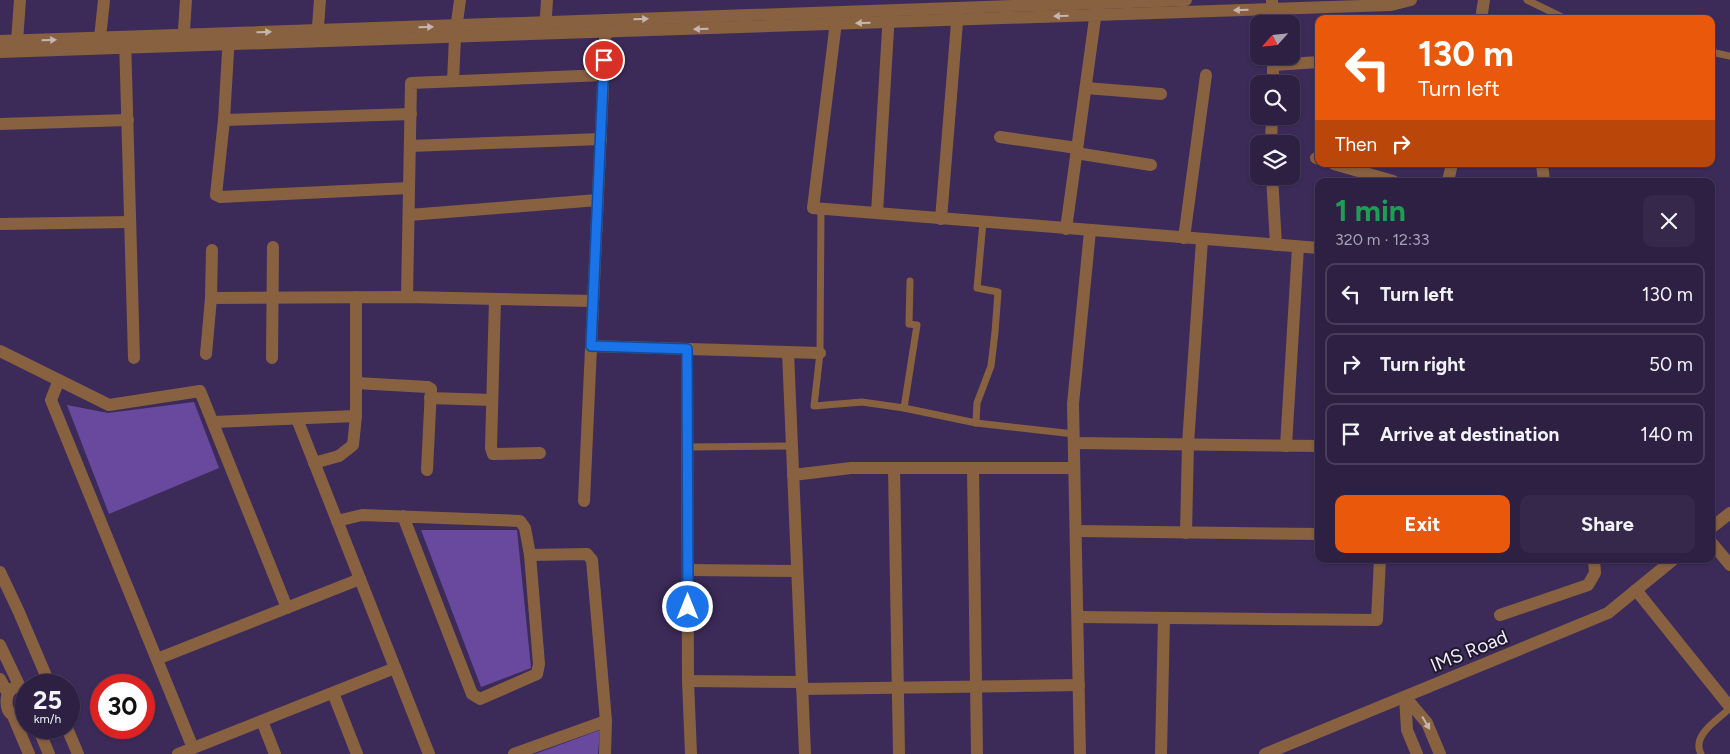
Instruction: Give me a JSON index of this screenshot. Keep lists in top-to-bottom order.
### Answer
{
  "streets": {
    "street": ["IMS Road"]
  },
  "north": "bottom left",
  "page": {
    "turn": ["130 m", "Turn left"],
    "then": "Then",
    "heading": ["1 min", "320 m · 12:33"],
    "list": [
      {
        "name": "Turn left",
        "value": "130 m"
      },
      {
        "name": "Turn right",
        "value": "50 m"
      },
      {
        "name": "Arrive at destination",
        "value": "140 m"
      }
    ],
    "buttons": ["Exit", "Share"],
    "speed": "25 km/h",
    "limit": "30"
  }
}
